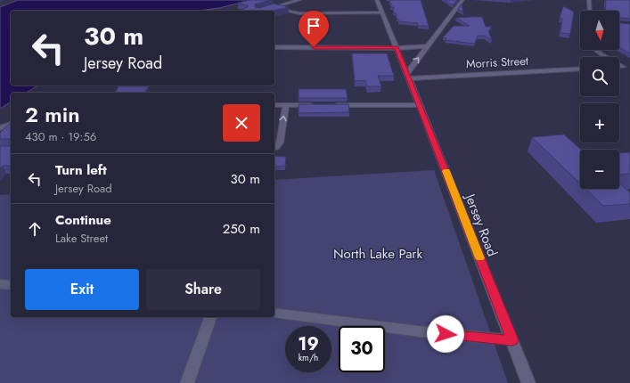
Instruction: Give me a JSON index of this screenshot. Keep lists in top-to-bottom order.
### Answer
{
  "streets": {
    "street": ["Morris Street", "Jersey Road"]
  },
  "crossings": [
    ["Morris Street", "Jersey Road"]
  ],
  "parks": ["North Lake Park"],
  "north": "bottom",
  "page": {
    "map_buttons": ["+", "−"],
    "turn": ["30 m", "Jersey Road"],
    "heading": ["2 min", "430 m · 19:56"],
    "list": [
      {
        "name": "Turn left",
        "note": "Jersey Road",
        "value": "30 m"
      },
      {
        "name": "Continue",
        "note": "Lake Street",
        "value": "250 m"
      }
    ],
    "buttons": ["Exit", "Share"],
    "speed": "19 km/h",
    "limit": "30"
  }
}
